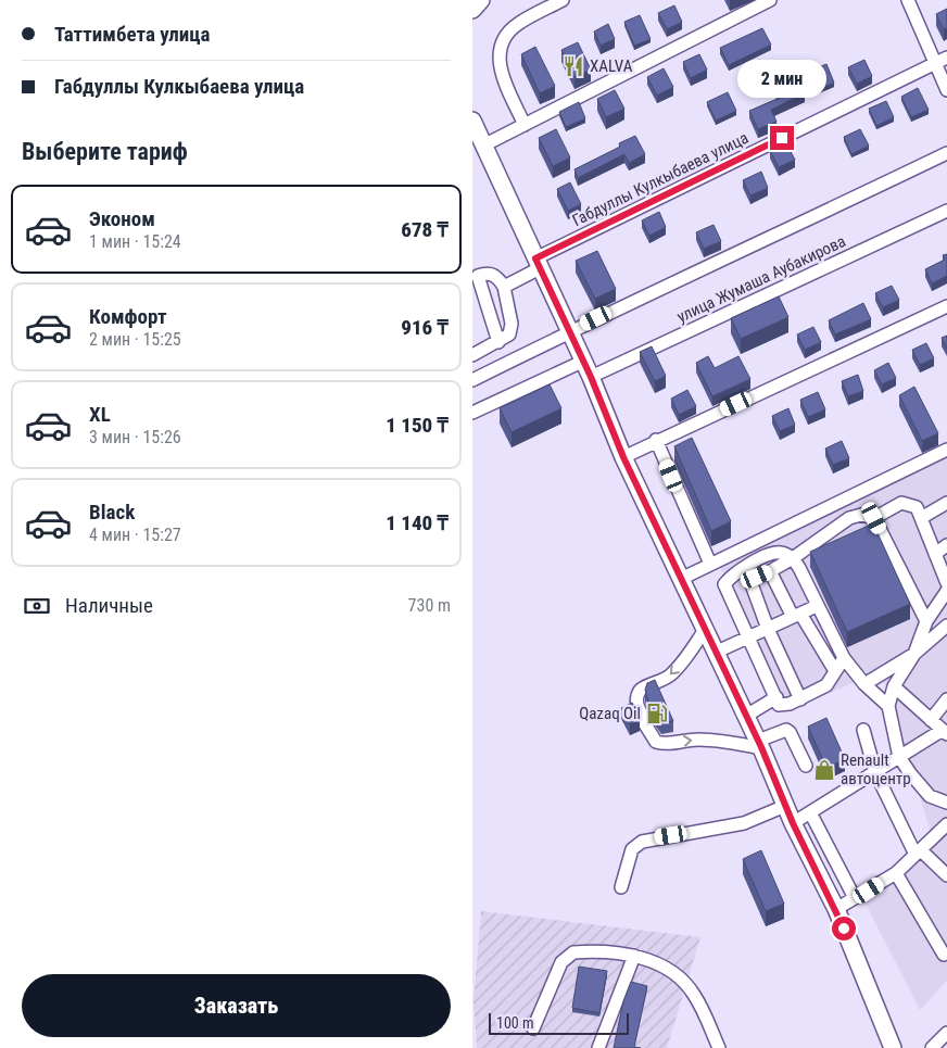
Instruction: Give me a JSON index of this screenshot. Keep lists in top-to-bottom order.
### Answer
{
  "streets": {
    "street": ["Габдуллы Кулкыбаева улица", "улица Жумаша Аубакирова"]
  },
  "places": {
    "restaurant": ["XALVA"],
    "fuel station": ["Qazaq Oil"],
    "shop": ["Renault автоцентр"]
  },
  "scale_bar": "100 m",
  "page": {
    "banner": ["Таттимбета улица", "Габдуллы Кулкыбаева улица"],
    "bubble": "2 мин",
    "heading": "Выберите тариф",
    "list": [
      {
        "name": "Эконом",
        "note": "1 мин · 15:24",
        "value": "678 ₸"
      },
      {
        "name": "Комфорт",
        "note": "2 мин · 15:25",
        "value": "916 ₸"
      },
      {
        "name": "XL",
        "note": "3 мин · 15:26",
        "value": "1 150 ₸"
      },
      {
        "name": "Black",
        "note": "4 мин · 15:27",
        "value": "1 140 ₸"
      }
    ],
    "pay": ["Наличные", "730 m"],
    "buttons": "Заказать",
    "scale": "100 m"
  }
}
